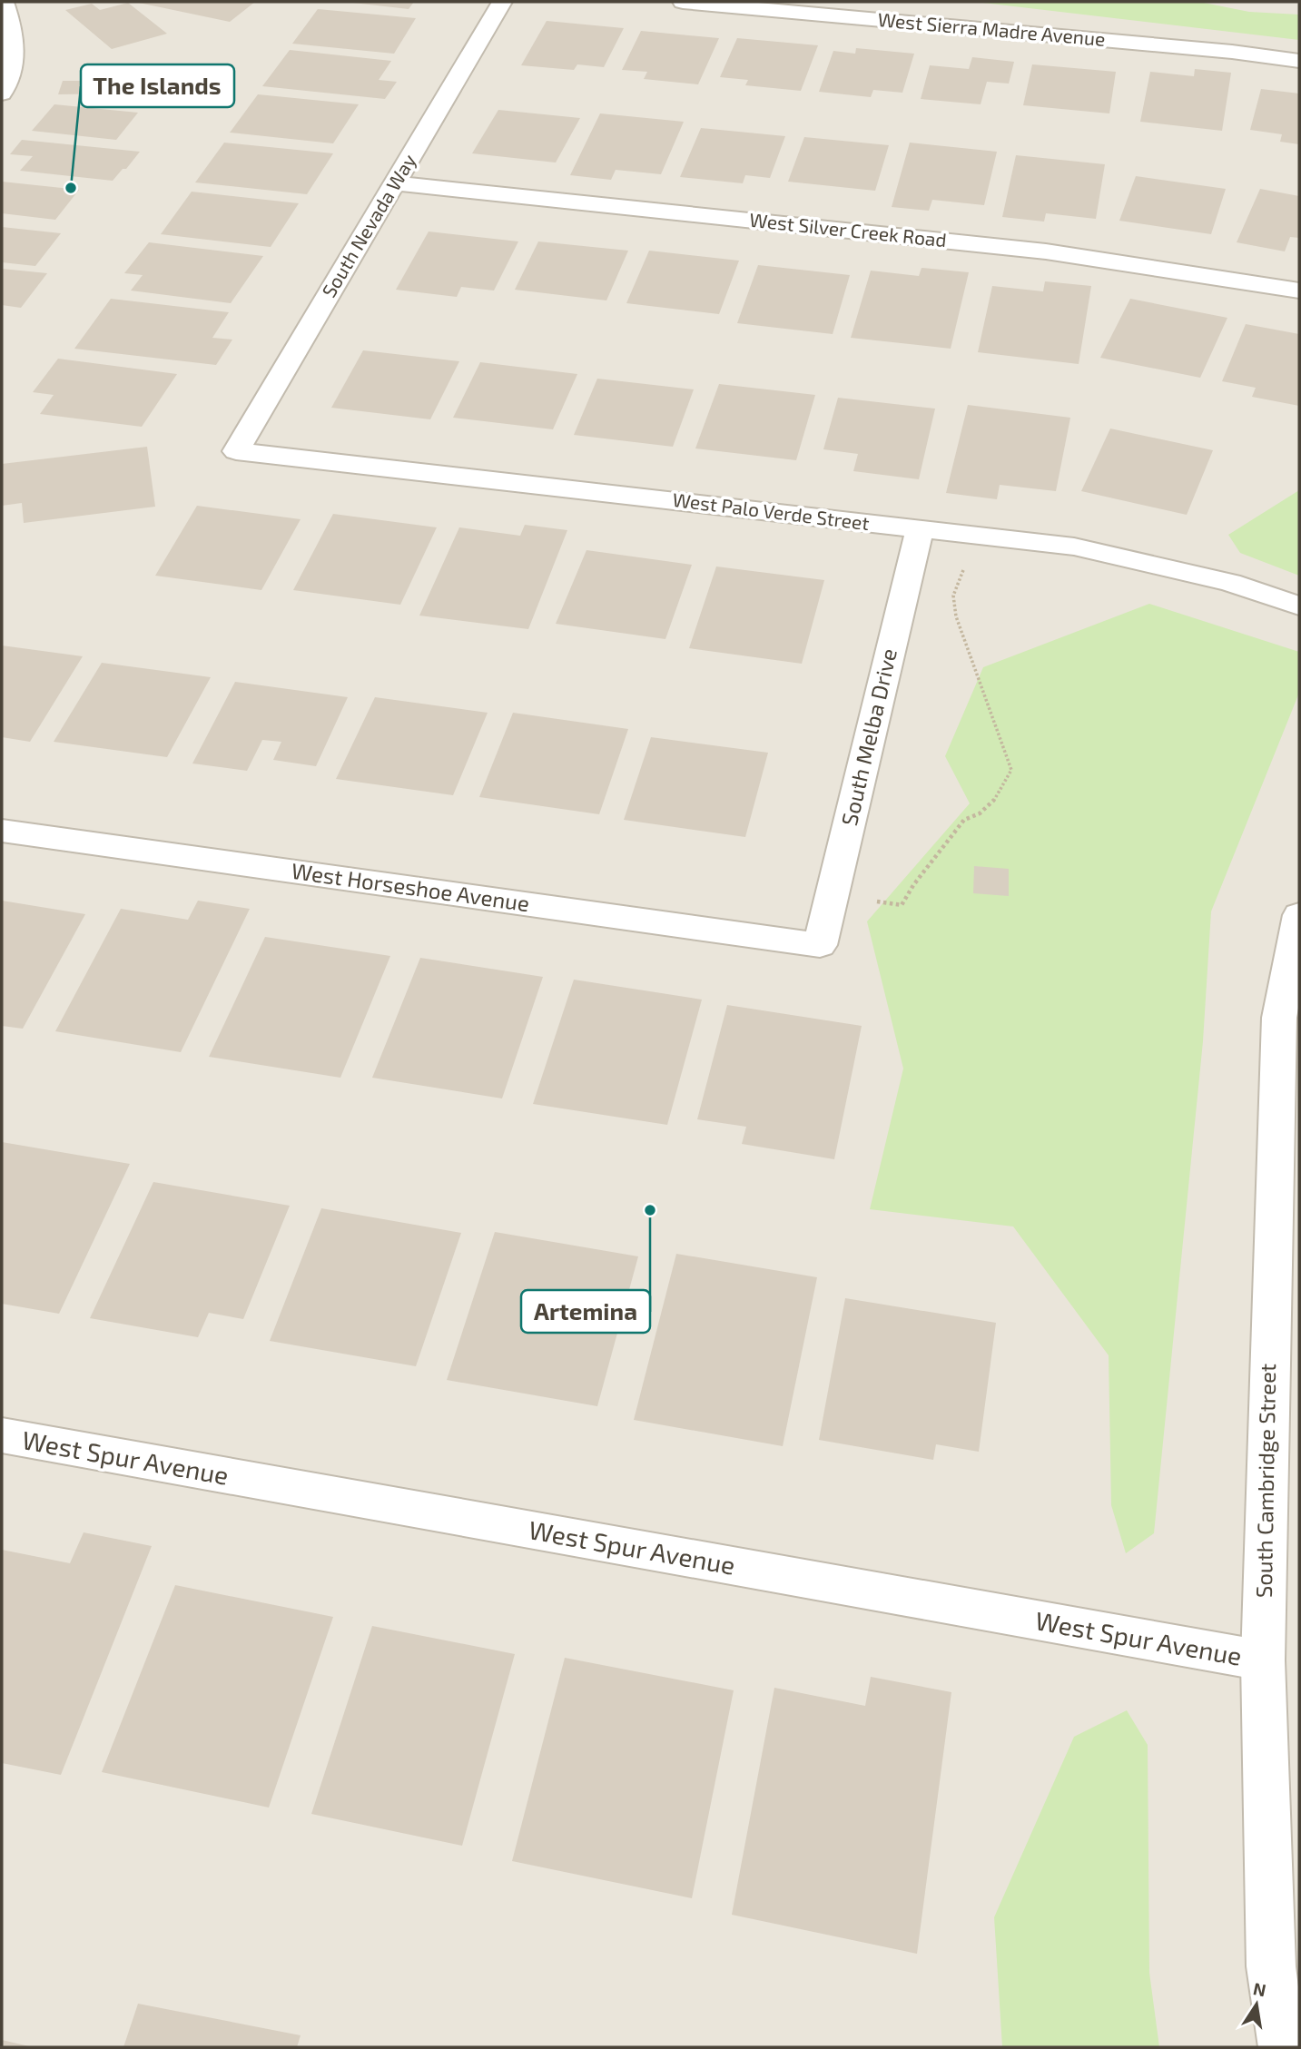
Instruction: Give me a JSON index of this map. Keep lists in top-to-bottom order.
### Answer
{
  "streets": {
    "street": [
      "West Sierra Madre Avenue",
      "South Nevada Way",
      "West Silver Creek Road",
      "West Palo Verde Street",
      "South Melba Drive",
      "West Horseshoe Avenue",
      "West Spur Avenue",
      "South Cambridge Street"
    ]
  },
  "crossings": [
    ["South Nevada Way", "West Silver Creek Road"],
    ["South Nevada Way", "West Palo Verde Street"],
    ["West Palo Verde Street", "South Melba Drive"],
    ["South Melba Drive", "West Horseshoe Avenue"],
    ["West Spur Avenue", "South Cambridge Street"]
  ],
  "places": ["The Islands", "Artemina"],
  "north": "top"
}
